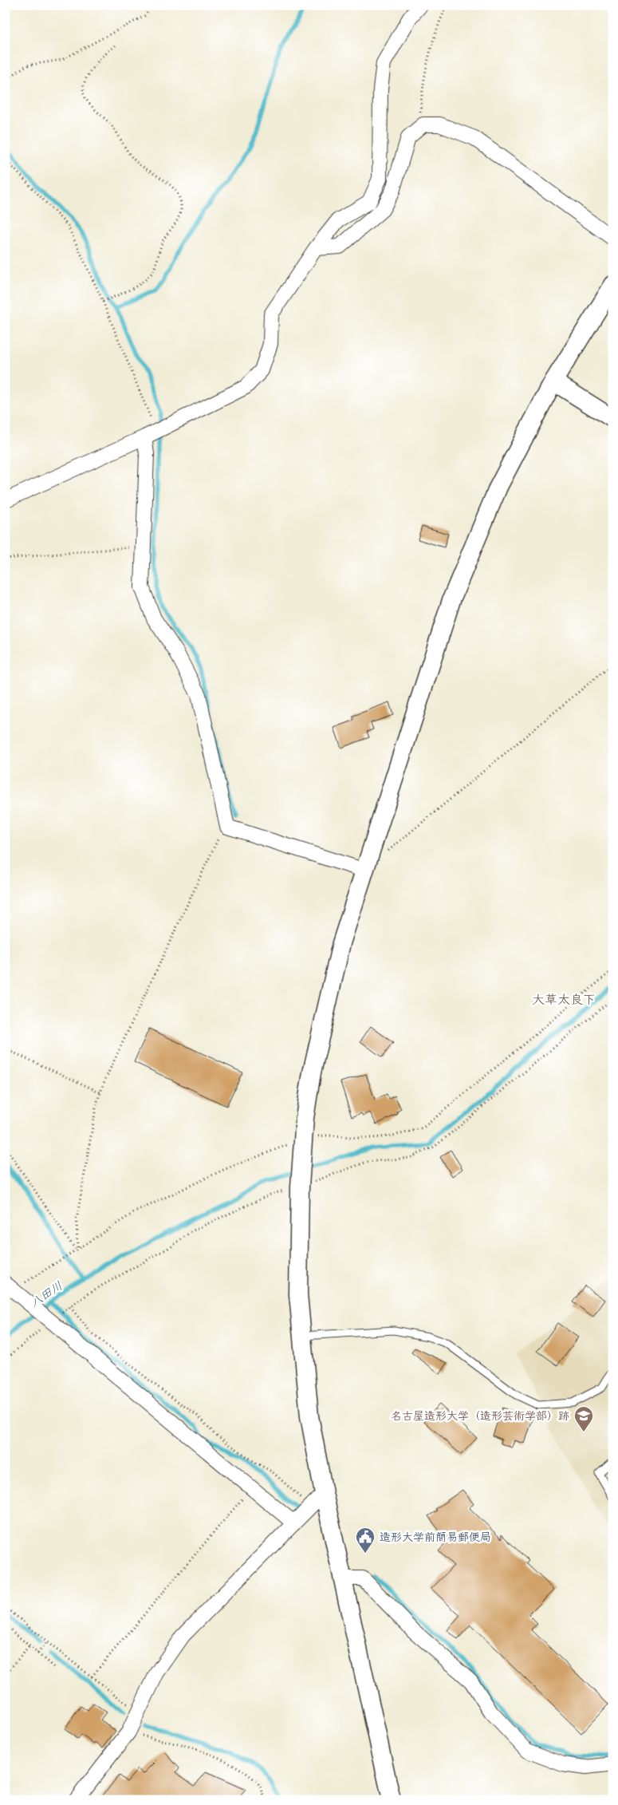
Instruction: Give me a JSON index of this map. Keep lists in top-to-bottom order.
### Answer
{
  "districts": ["大草太良下"],
  "water": ["八田川"],
  "places": {
    "school or university": ["名古屋造形大学（造形芸術学部）跡"],
    "public building": ["造形大学前簡易郵便局"]
  }
}
